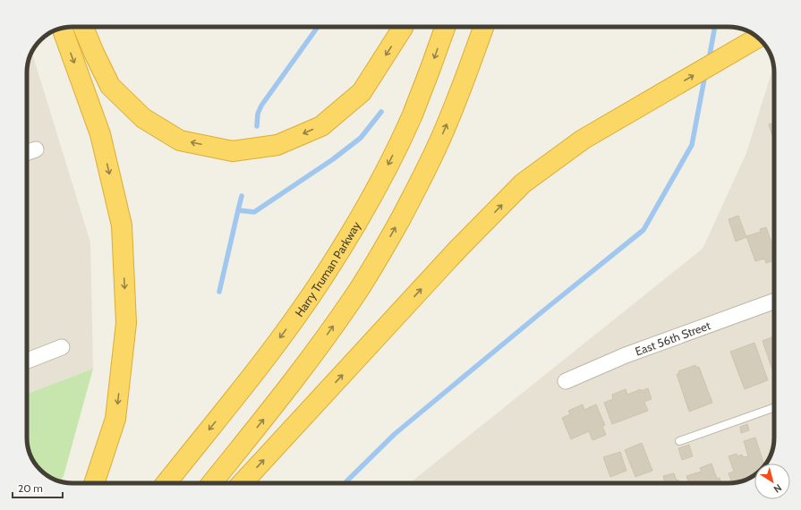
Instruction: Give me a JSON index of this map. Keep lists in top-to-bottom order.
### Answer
{
  "streets": {
    "highway": ["Harry Truman Parkway"],
    "street": ["East 56th Street"]
  },
  "scale_bar": "20 m",
  "north": "bottom right"
}
